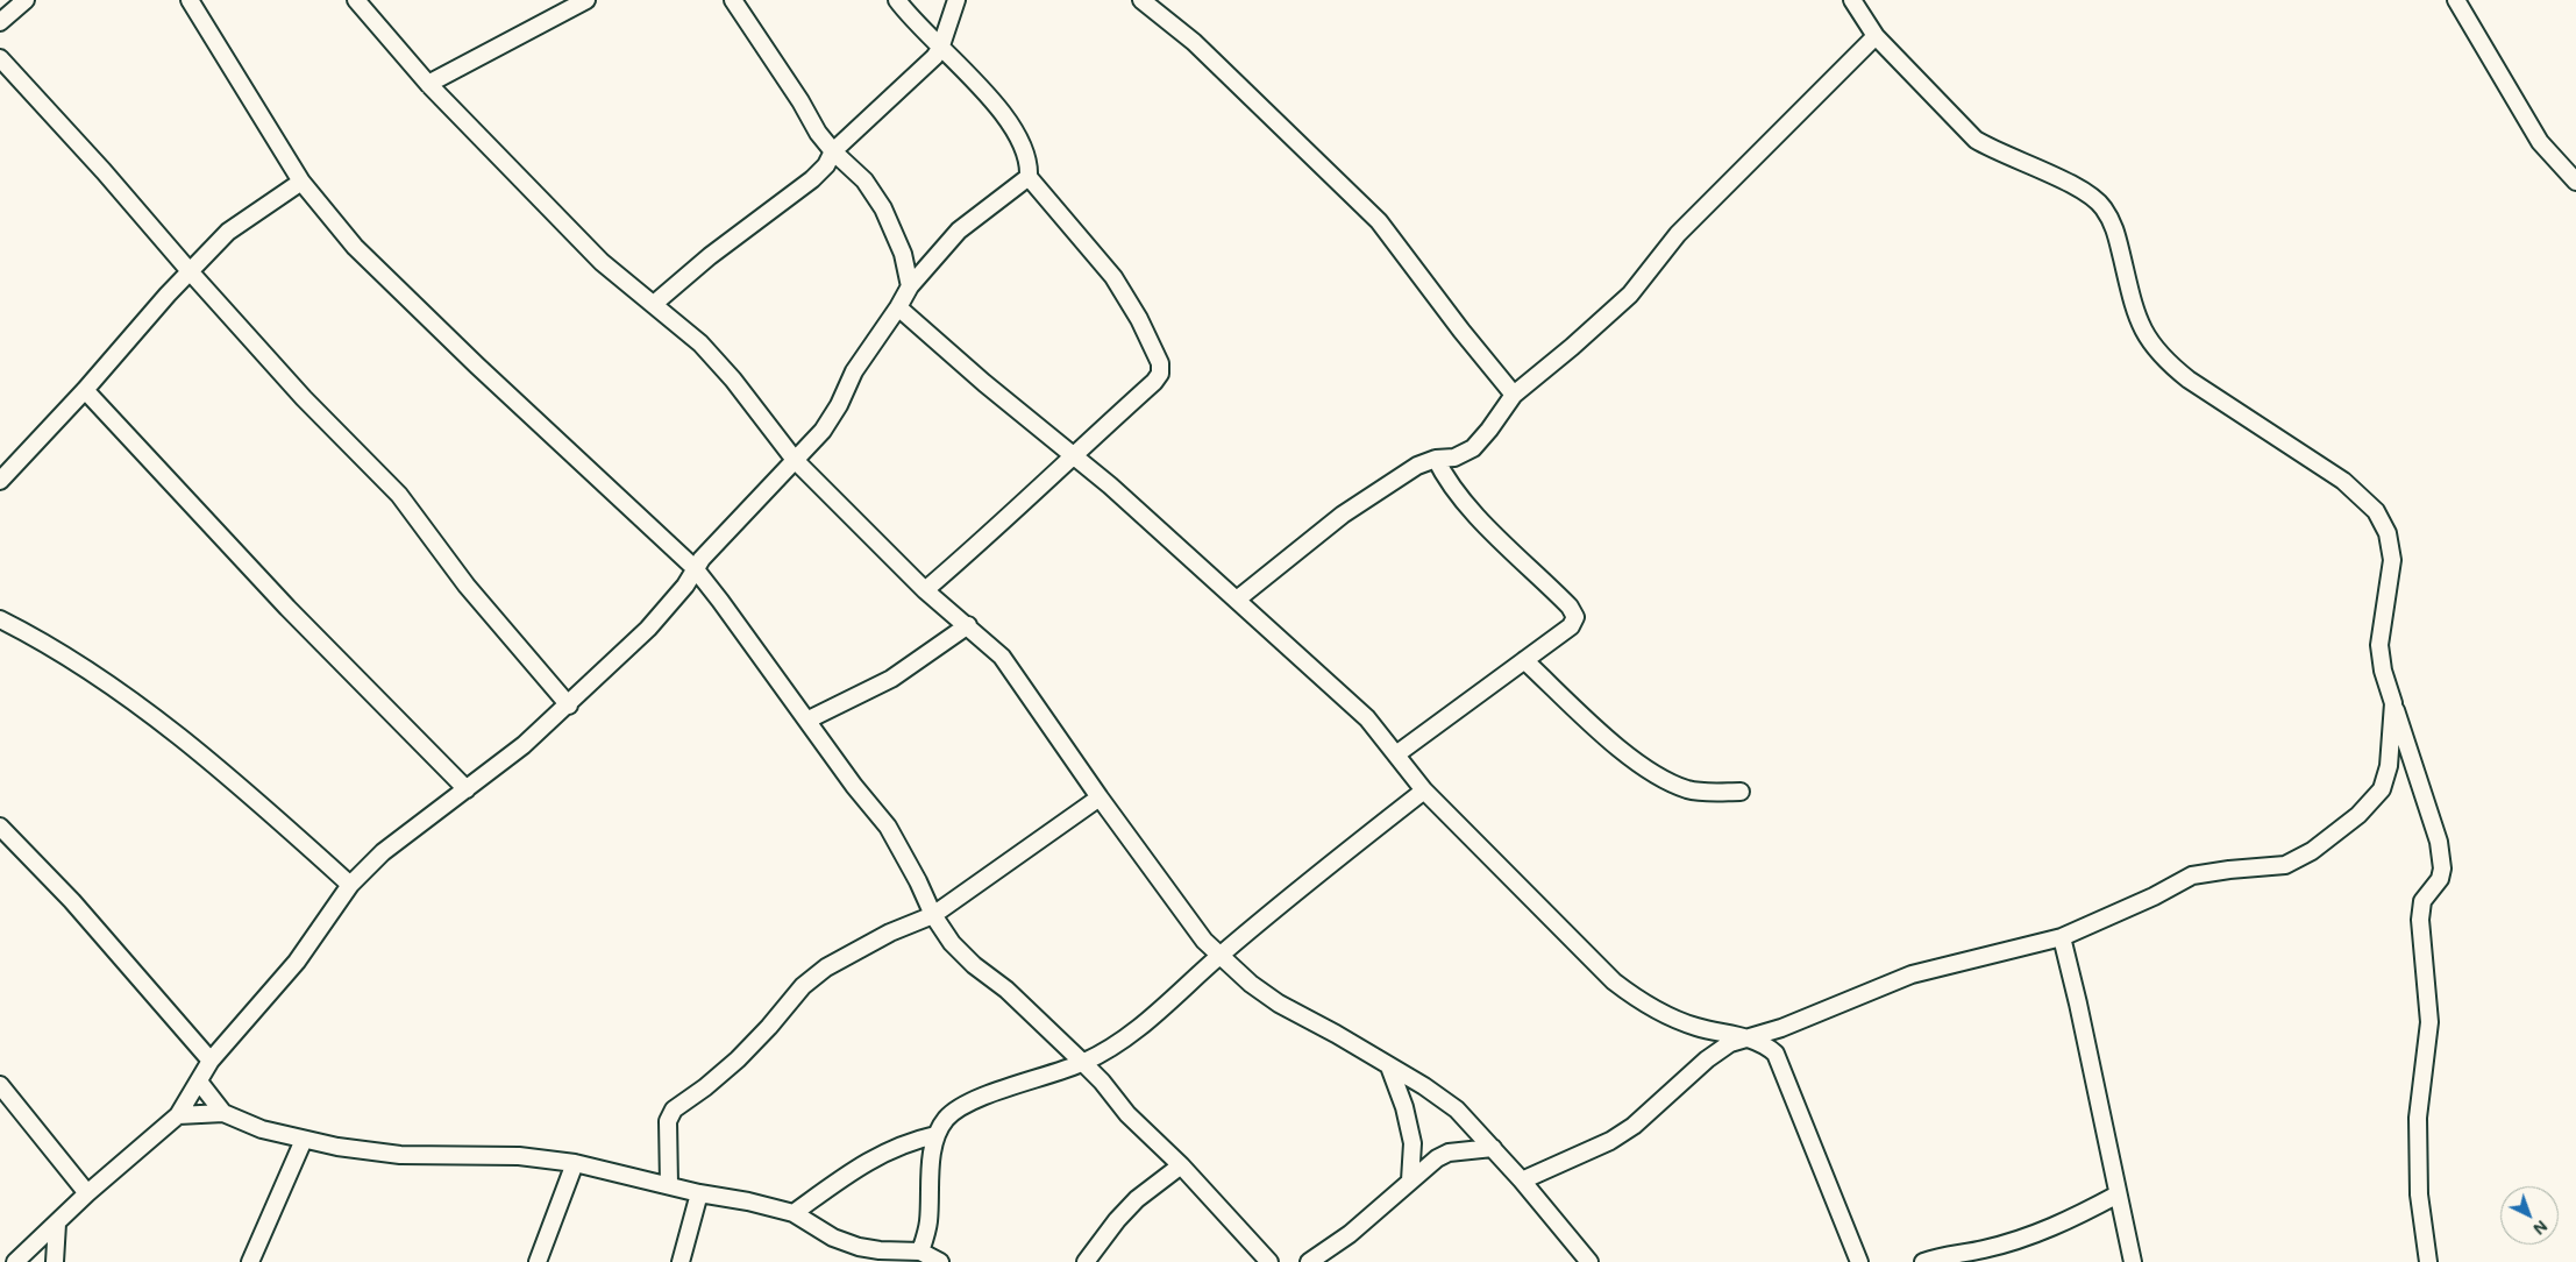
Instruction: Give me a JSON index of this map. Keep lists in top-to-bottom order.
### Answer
{
  "north": "bottom right"
}
